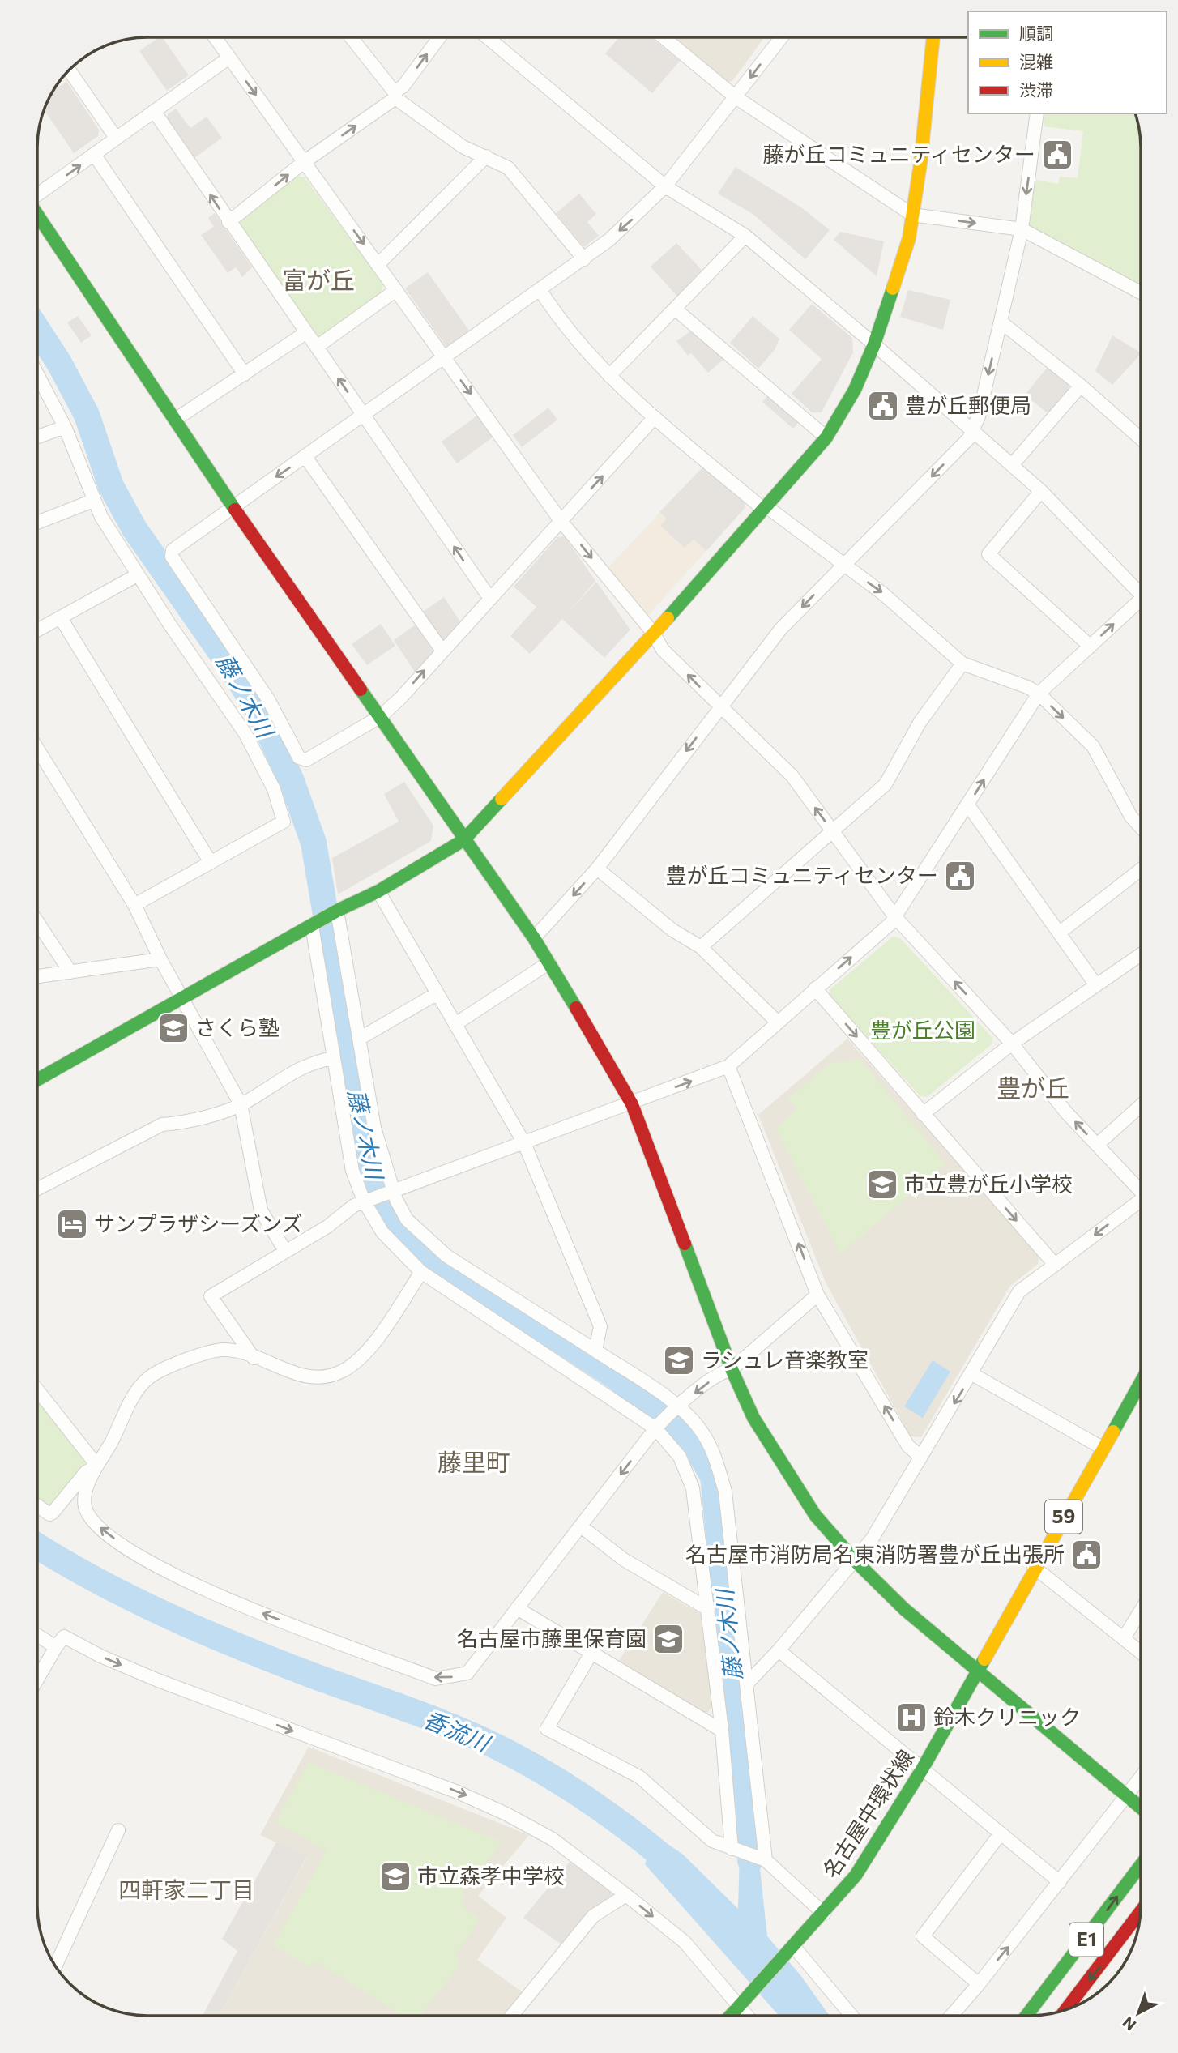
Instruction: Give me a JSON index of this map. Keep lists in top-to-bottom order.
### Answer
{
  "streets": {
    "main road": ["59", "名古屋中環状線", "E1"]
  },
  "districts": [
    "富が丘",
    "豊が丘",
    "藤里町",
    "四軒家二丁目"
  ],
  "water": ["藤ノ木川", "香流川"],
  "parks": ["豊が丘公園"],
  "places": {
    "public building": [
      "藤が丘コミュニティセンター",
      "豊が丘郵便局",
      "豊が丘コミュニティセンター",
      "名古屋市消防局名東消防署豊が丘出張所"
    ],
    "school or university": [
      "さくら塾",
      "市立豊が丘小学校",
      "ラシュレ音楽教室",
      "名古屋市藤里保育園",
      "市立森孝中学校"
    ],
    "hotel": ["サンプラザシーズンズ"],
    "hospital": ["鈴木クリニック"]
  },
  "legend": ["順調", "混雑", "渋滞"],
  "north": "bottom left"
}
